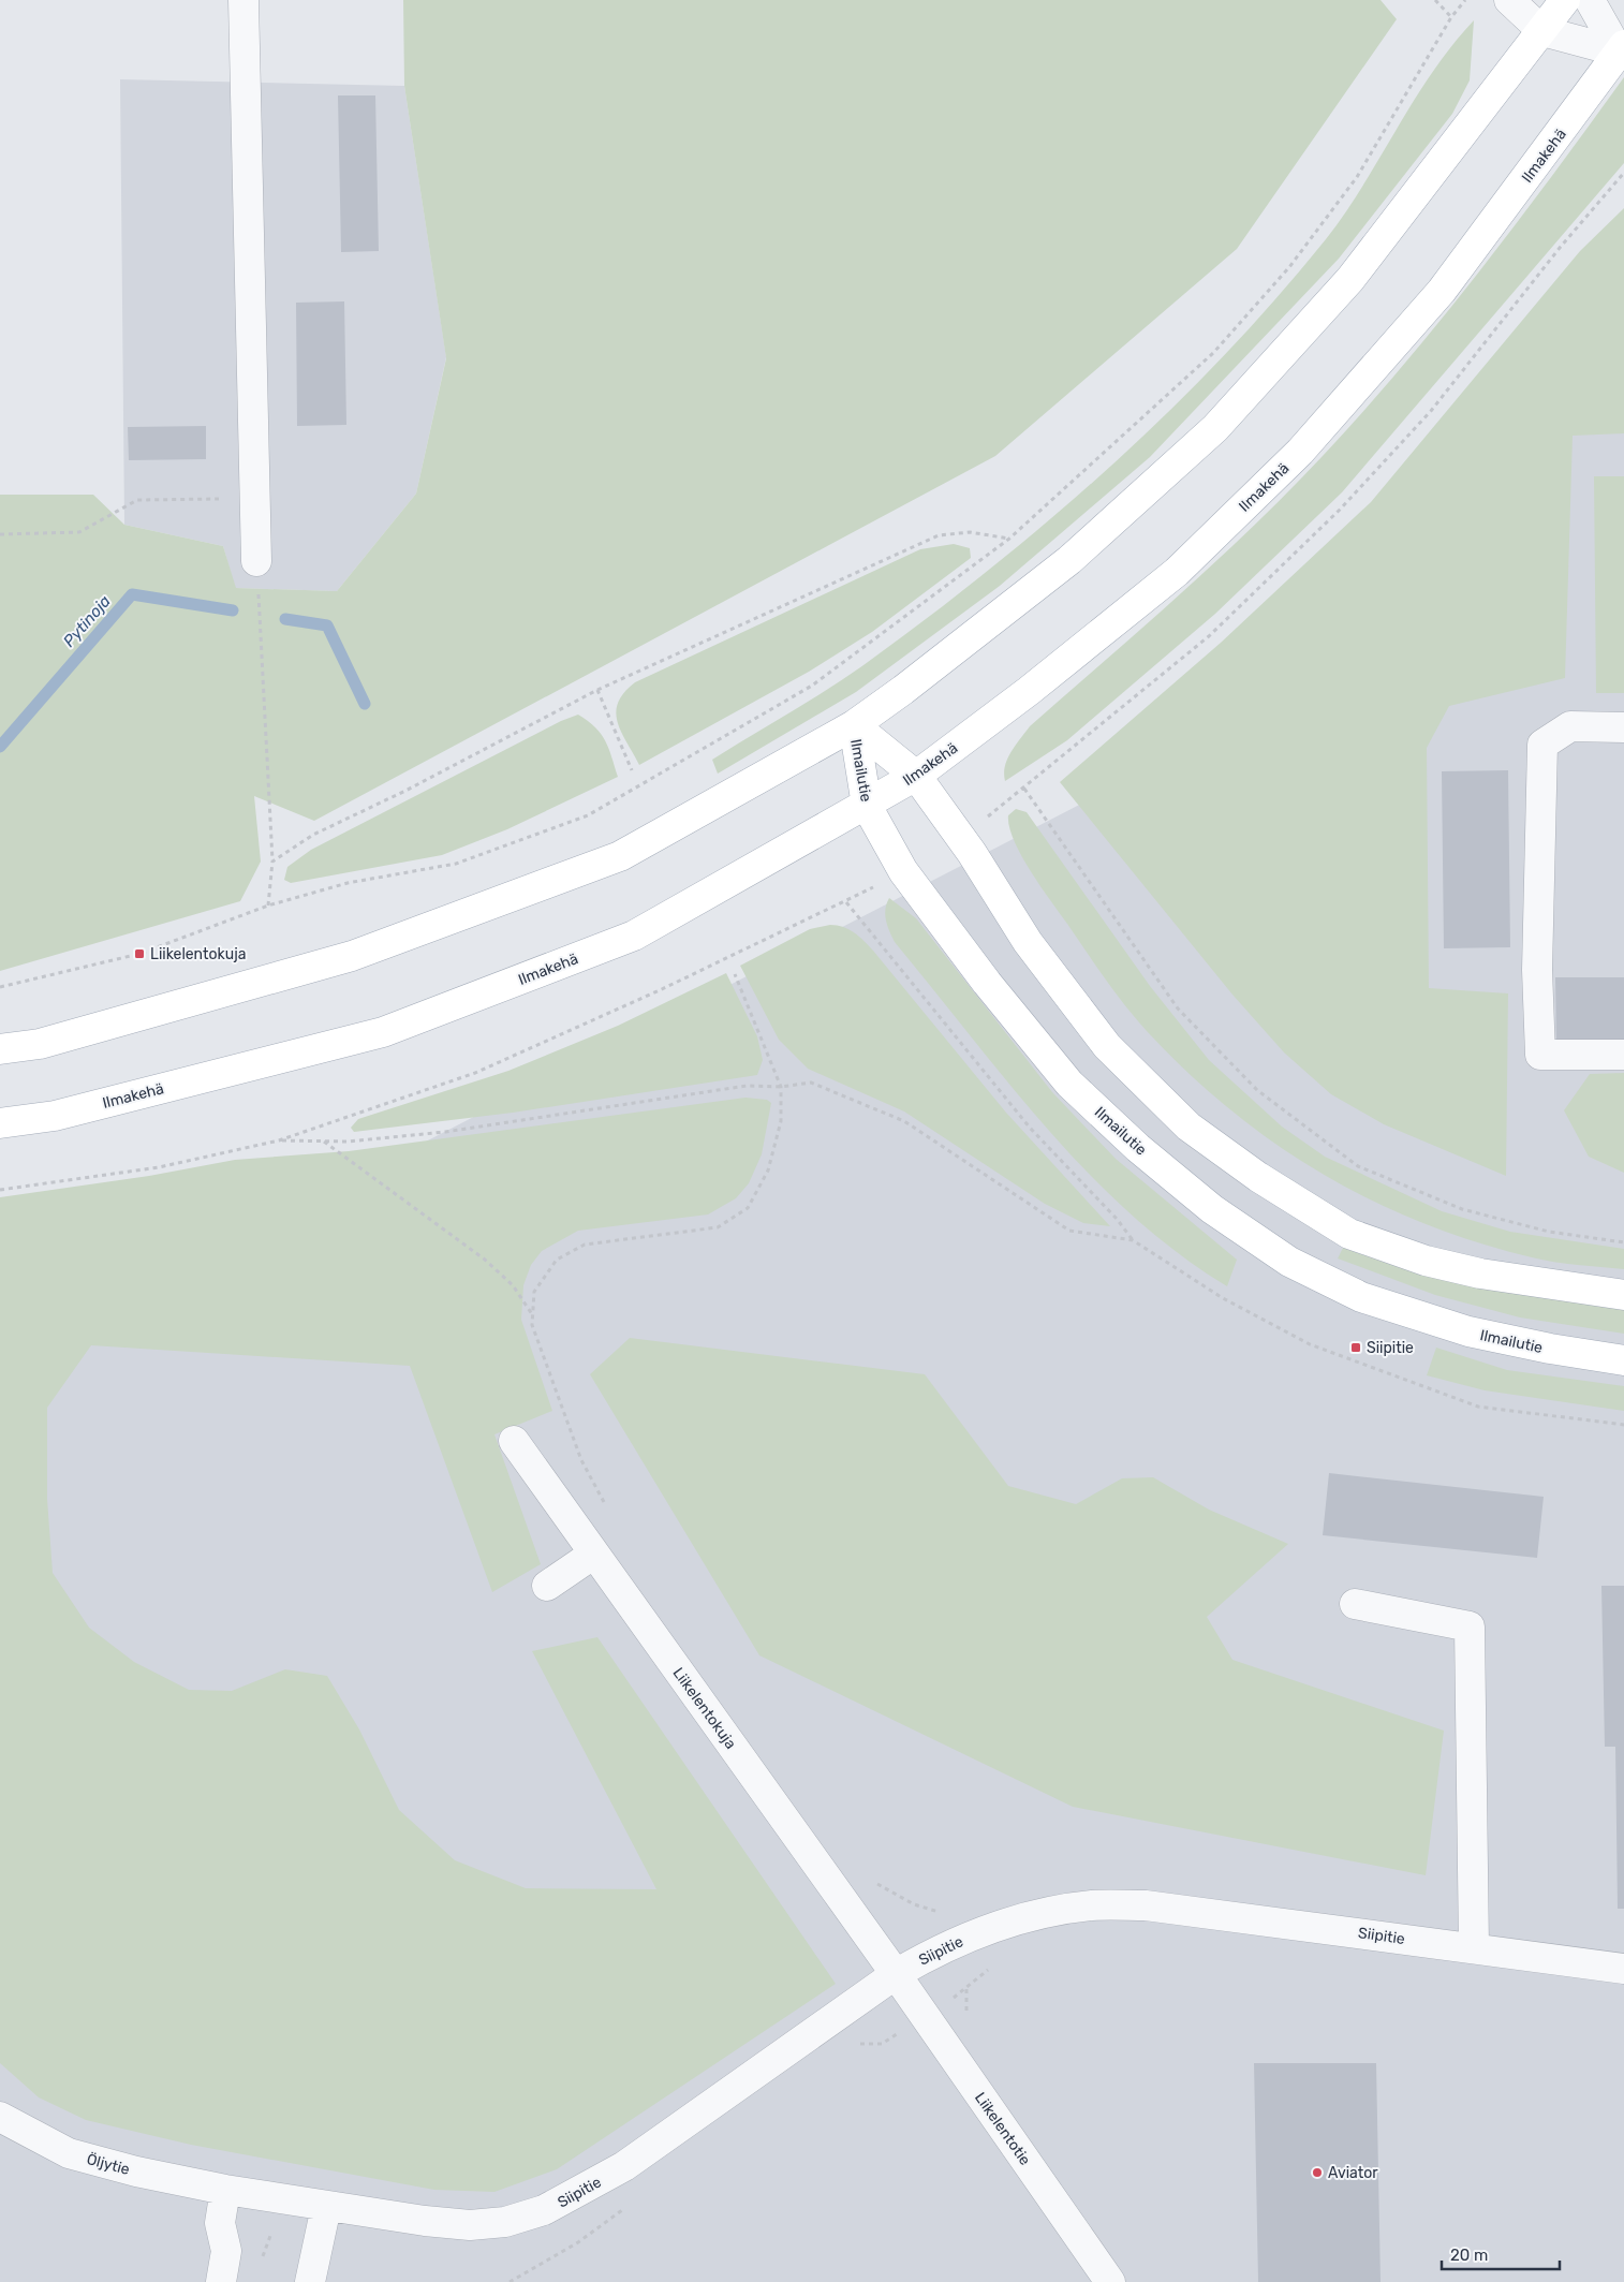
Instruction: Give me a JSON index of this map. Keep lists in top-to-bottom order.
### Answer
{
  "streets": {
    "main road": ["Ilmakehä", "Ilmailutie"],
    "street": [
      "Liikelentokuja",
      "Siipitie",
      "Liikelentotie",
      "Öljytie"
    ]
  },
  "crossings": [
    ["Ilmakehä", "Ilmailutie"],
    ["Liikelentokuja", "Siipitie"],
    ["Liikelentokuja", "Liikelentotie"],
    ["Siipitie", "Liikelentotie"],
    ["Siipitie", "Öljytie"]
  ],
  "water": ["Pytinoja"],
  "places": {
    "transit": ["Liikelentokuja", "Siipitie"],
    "other": ["Aviator"]
  },
  "scale_bar": "20 m"
}
